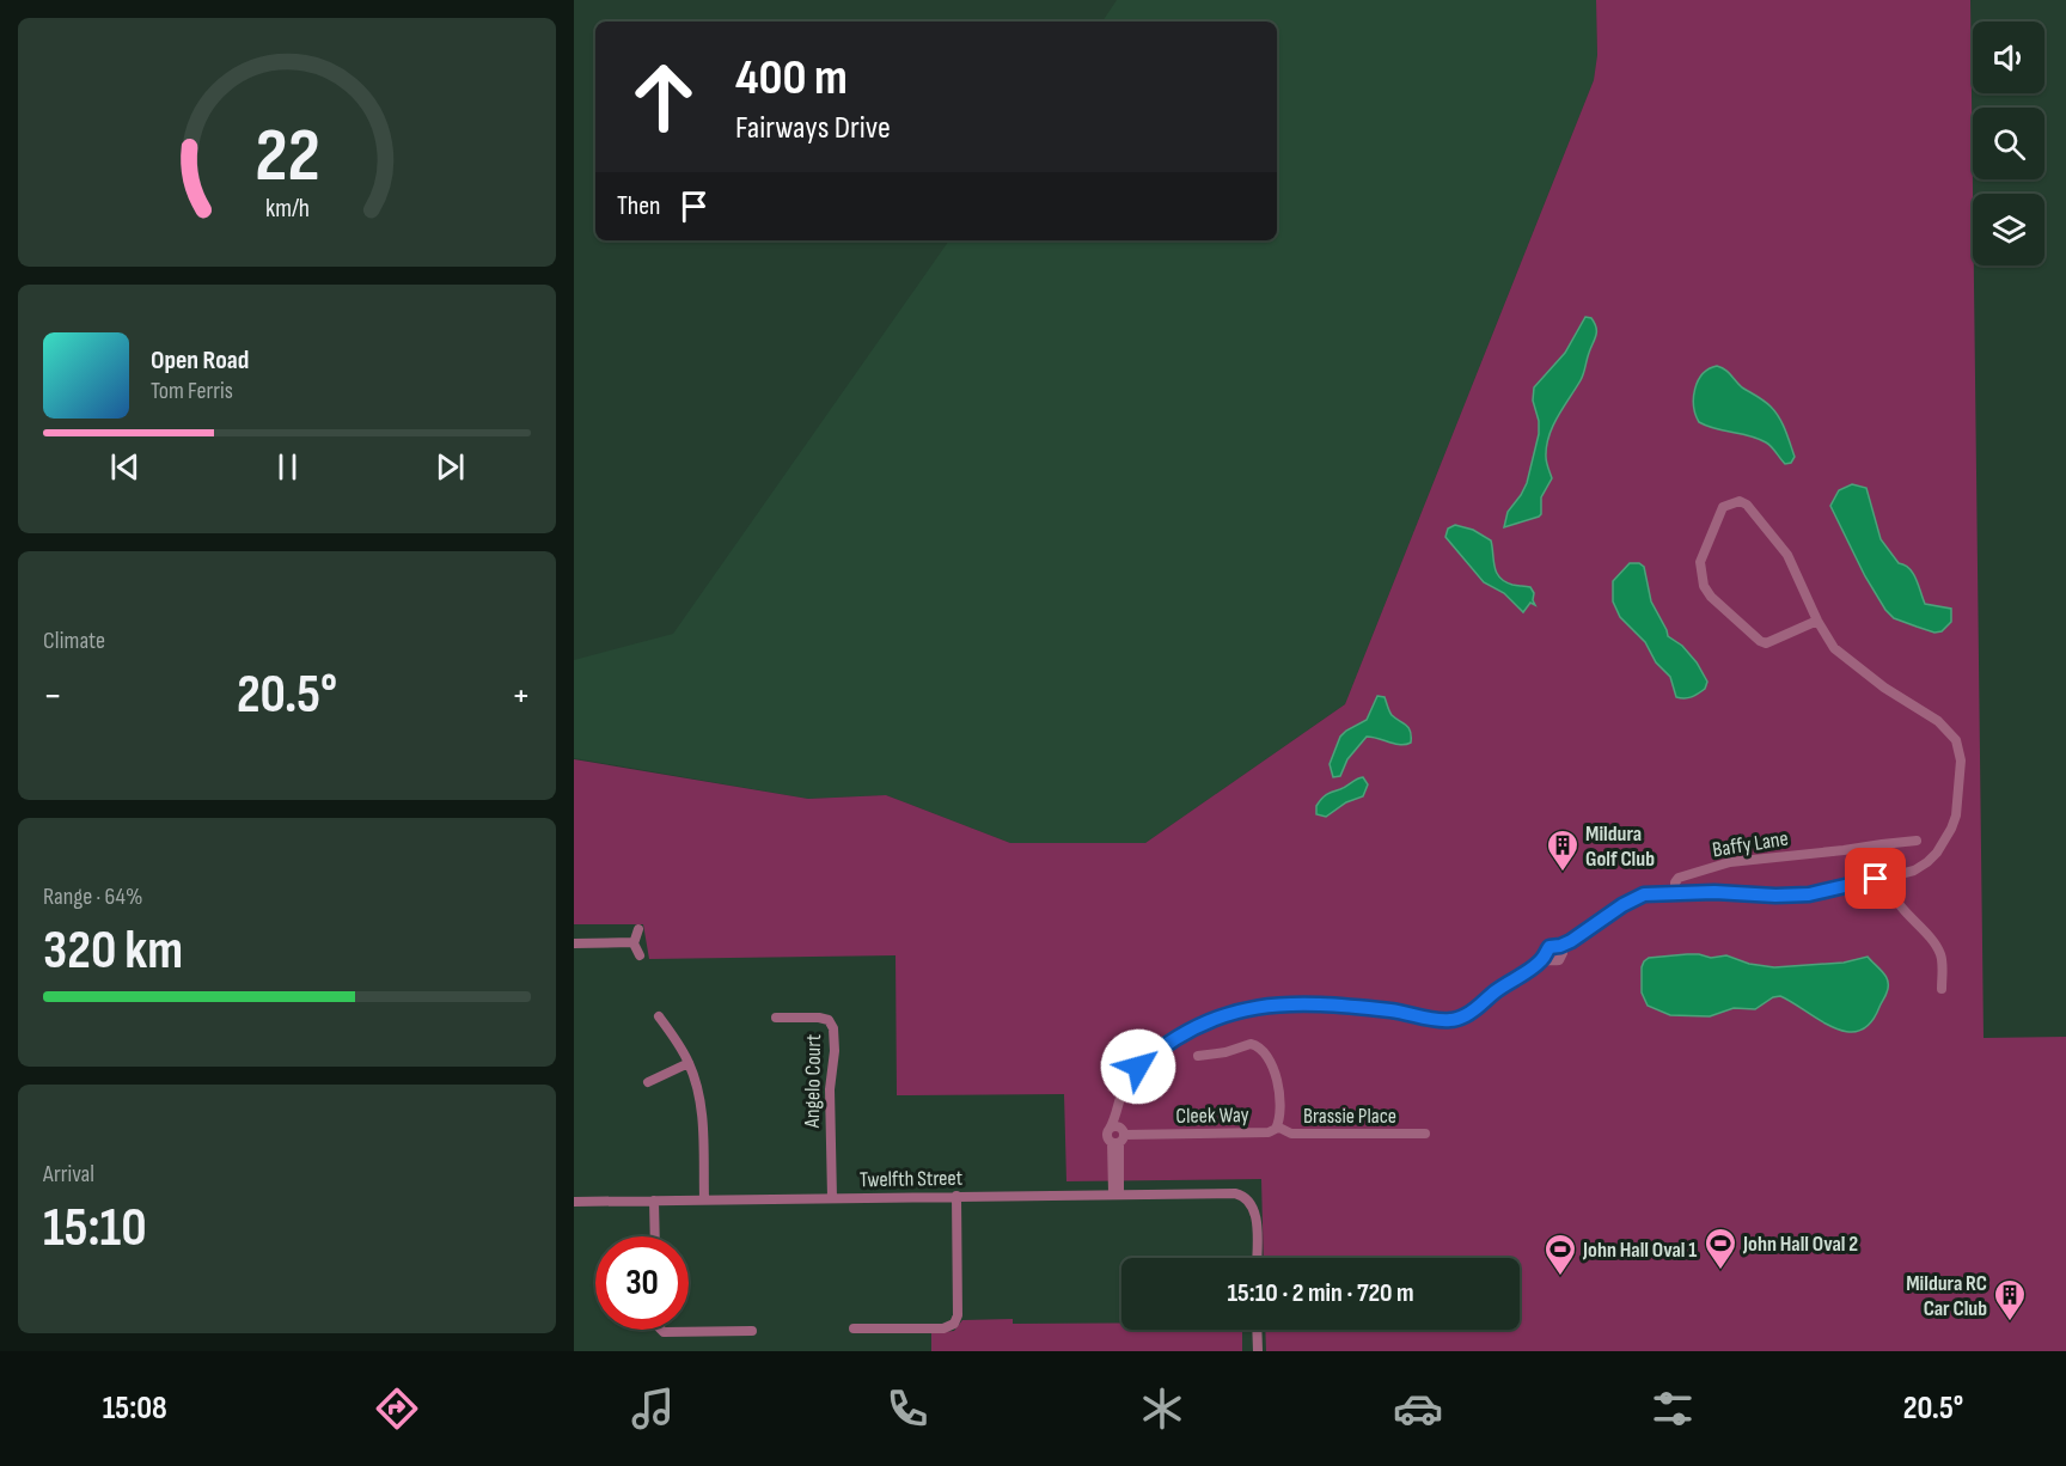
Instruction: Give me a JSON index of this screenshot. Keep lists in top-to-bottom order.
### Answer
{
  "streets": {
    "street": [
      "Baffy Lane",
      "Angelo Court",
      "Cleek Way",
      "Brassie Place",
      "Twelfth Street"
    ]
  },
  "crossings": [
    ["Angelo Court", "Twelfth Street"],
    ["Cleek Way", "Brassie Place"]
  ],
  "places": {
    "building": ["Mildura Golf Club", "Mildura RC Car Club"],
    "sports": ["John Hall Oval 2", "John Hall Oval 1"]
  },
  "page": {
    "turn": ["400 m", "Fairways Drive"],
    "then": "Then",
    "song": ["Open Road", "Tom Ferris"],
    "tile": [
      "Climate",
      ["Range · 64%", "320 km"],
      ["Arrival", "15:10"]
    ],
    "heat": ["−", "20.5°", "+"],
    "limit": "30",
    "trip": "15:10 · 2 min · 720 m",
    "tabs": ["15:08", "20.5°"],
    "gauge": ["22", "km/h"]
  }
}
